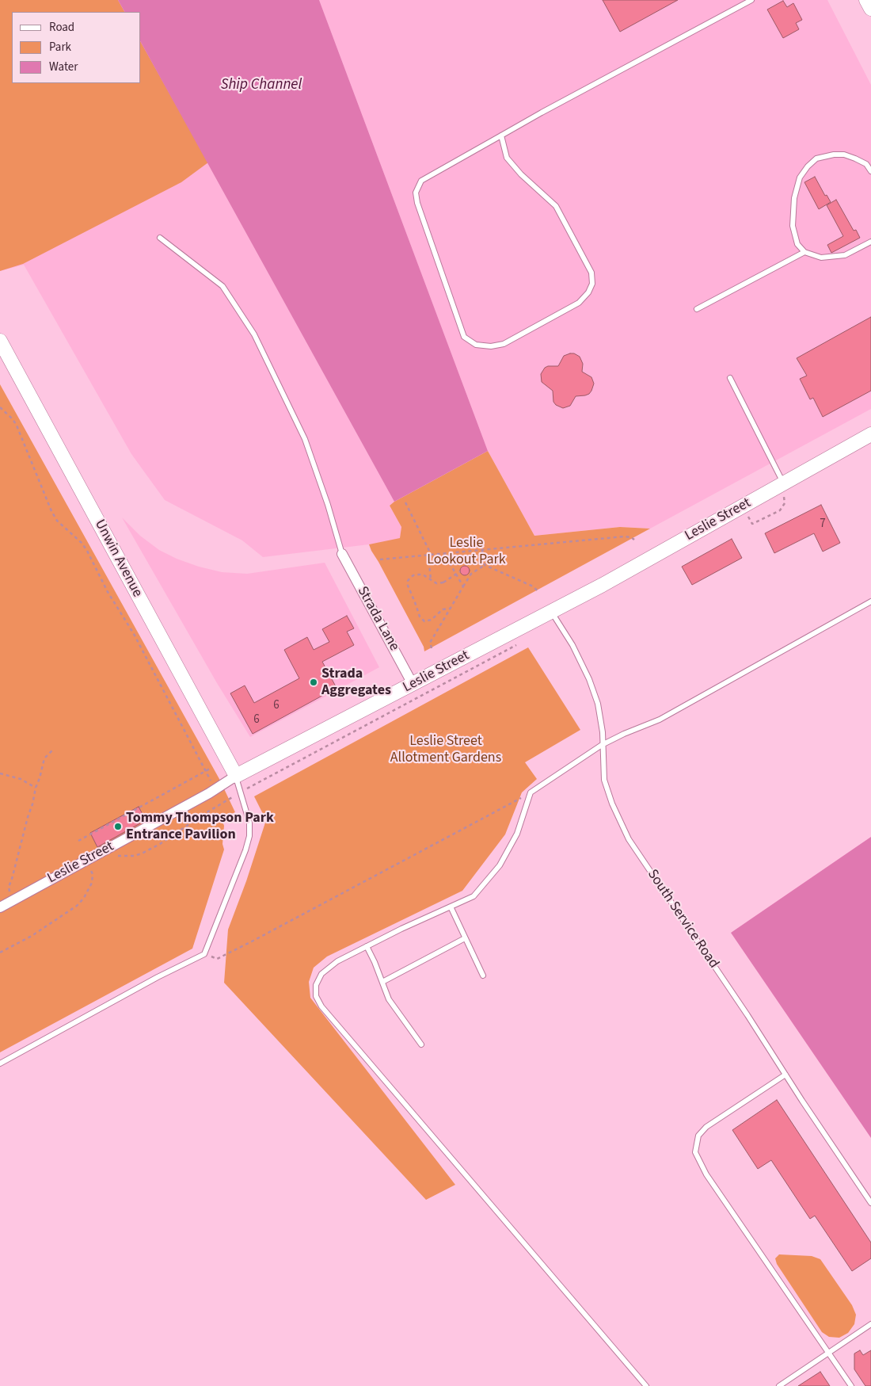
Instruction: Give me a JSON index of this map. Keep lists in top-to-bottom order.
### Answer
{
  "streets": {
    "street": ["Leslie Street", "Unwin Avenue", "Strada Lane"],
    "lane": ["South Service Road"]
  },
  "crossings": [
    ["Leslie Street", "Unwin Avenue"],
    ["Leslie Street", "Strada Lane"],
    ["Leslie Street", "South Service Road"]
  ],
  "water": ["Ship Channel"],
  "parks": ["Leslie Lookout Park", "Leslie Street Allotment Gardens"],
  "places": ["Strada Aggregates", "Tommy Thompson Park Entrance Pavilion"],
  "house_numbers": ["7", "6", "6"],
  "legend": ["Road", "Park", "Water"]
}
